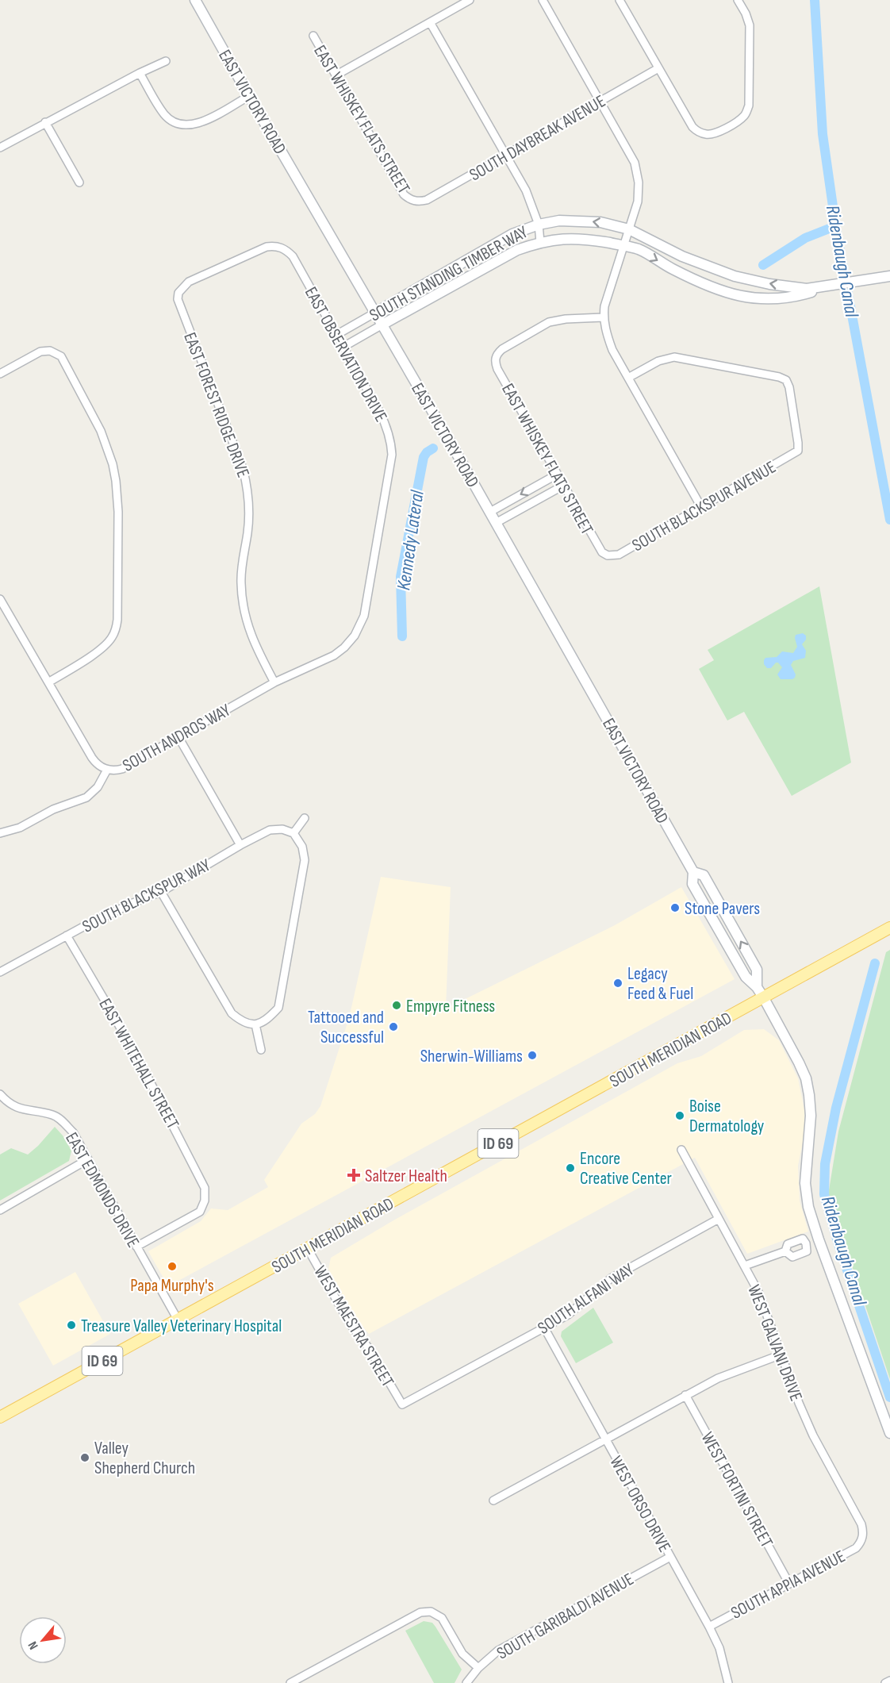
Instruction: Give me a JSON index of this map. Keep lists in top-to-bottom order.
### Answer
{
  "streets": {
    "main road": [
      "EAST VICTORY ROAD",
      "SOUTH STANDING TIMBER WAY",
      "SOUTH MERIDIAN ROAD",
      "ID 69"
    ],
    "street": [
      "EAST WHISKEY FLATS STREET",
      "SOUTH DAYBREAK AVENUE",
      "EAST OBSERVATION DRIVE",
      "EAST FOREST RIDGE DRIVE",
      "SOUTH BLACKSPUR AVENUE",
      "SOUTH ANDROS WAY",
      "SOUTH BLACKSPUR WAY",
      "EAST WHITEHALL STREET",
      "EAST EDMONDS DRIVE",
      "SOUTH ALFANI WAY",
      "WEST MAESTRA STREET",
      "WEST GALVANI DRIVE",
      "WEST FORTINI STREET",
      "WEST ORSO DRIVE",
      "SOUTH APPIA AVENUE",
      "SOUTH GARIBALDI AVENUE"
    ]
  },
  "crossings": [
    ["EAST VICTORY ROAD", "SOUTH STANDING TIMBER WAY"],
    ["EAST VICTORY ROAD", "SOUTH MERIDIAN ROAD"],
    ["EAST WHISKEY FLATS STREET", "SOUTH DAYBREAK AVENUE"],
    ["EAST WHISKEY FLATS STREET", "SOUTH BLACKSPUR AVENUE"],
    ["SOUTH STANDING TIMBER WAY", "EAST OBSERVATION DRIVE"],
    ["EAST OBSERVATION DRIVE", "EAST FOREST RIDGE DRIVE"],
    ["EAST OBSERVATION DRIVE", "SOUTH ANDROS WAY"],
    ["EAST FOREST RIDGE DRIVE", "SOUTH ANDROS WAY"],
    ["SOUTH BLACKSPUR WAY", "EAST WHITEHALL STREET"],
    ["SOUTH MERIDIAN ROAD", "EAST EDMONDS DRIVE"],
    ["SOUTH MERIDIAN ROAD", "WEST MAESTRA STREET"],
    ["EAST WHITEHALL STREET", "EAST EDMONDS DRIVE"],
    ["SOUTH ALFANI WAY", "WEST MAESTRA STREET"],
    ["SOUTH ALFANI WAY", "WEST GALVANI DRIVE"],
    ["SOUTH ALFANI WAY", "WEST ORSO DRIVE"],
    ["WEST GALVANI DRIVE", "SOUTH APPIA AVENUE"],
    ["WEST FORTINI STREET", "SOUTH APPIA AVENUE"],
    ["WEST ORSO DRIVE", "SOUTH APPIA AVENUE"],
    ["WEST ORSO DRIVE", "SOUTH GARIBALDI AVENUE"]
  ],
  "water": ["Ridenbaugh Canal", "Kennedy Lateral"],
  "places": {
    "other": [
      "Stone Pavers",
      "Legacy Feed & Fuel",
      "Empyre Fitness",
      "Tattooed and Successful",
      "Sherwin-Williams",
      "Boise Dermatology",
      "Encore Creative Center",
      "Papa Murphy's",
      "Treasure Valley Veterinary Hospital",
      "Valley Shepherd Church"
    ],
    "health": ["Saltzer Health"]
  },
  "north": "bottom left"
}
